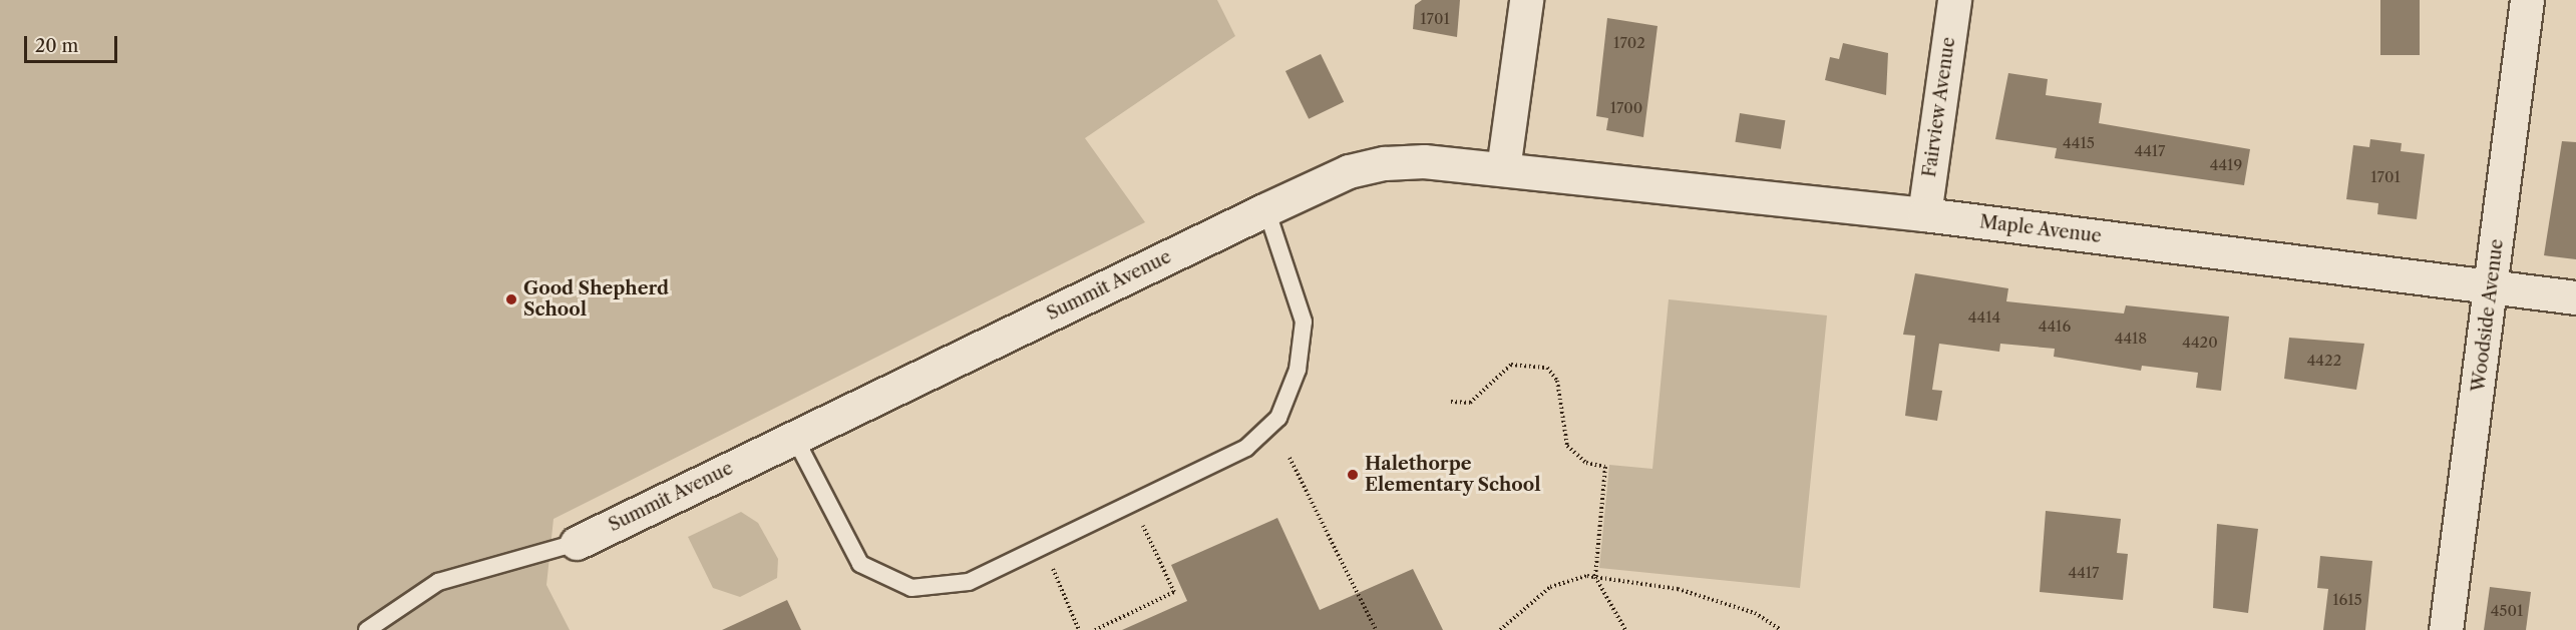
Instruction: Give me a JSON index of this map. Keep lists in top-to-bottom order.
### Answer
{
  "streets": {
    "street": [
      "Fairview Avenue",
      "Maple Avenue",
      "Summit Avenue",
      "Woodside Avenue"
    ]
  },
  "crossings": [
    ["Fairview Avenue", "Maple Avenue"],
    ["Maple Avenue", "Summit Avenue"],
    ["Maple Avenue", "Woodside Avenue"]
  ],
  "places": ["Good Shepherd School", "Halethorpe Elementary School"],
  "house_numbers": [
    "1701",
    "1702",
    "1700",
    "4415",
    "4417",
    "4419",
    "1701",
    "4414",
    "4416",
    "4418",
    "4420",
    "4422",
    "4417",
    "1615",
    "4501"
  ],
  "scale_bar": "20 m"
}
